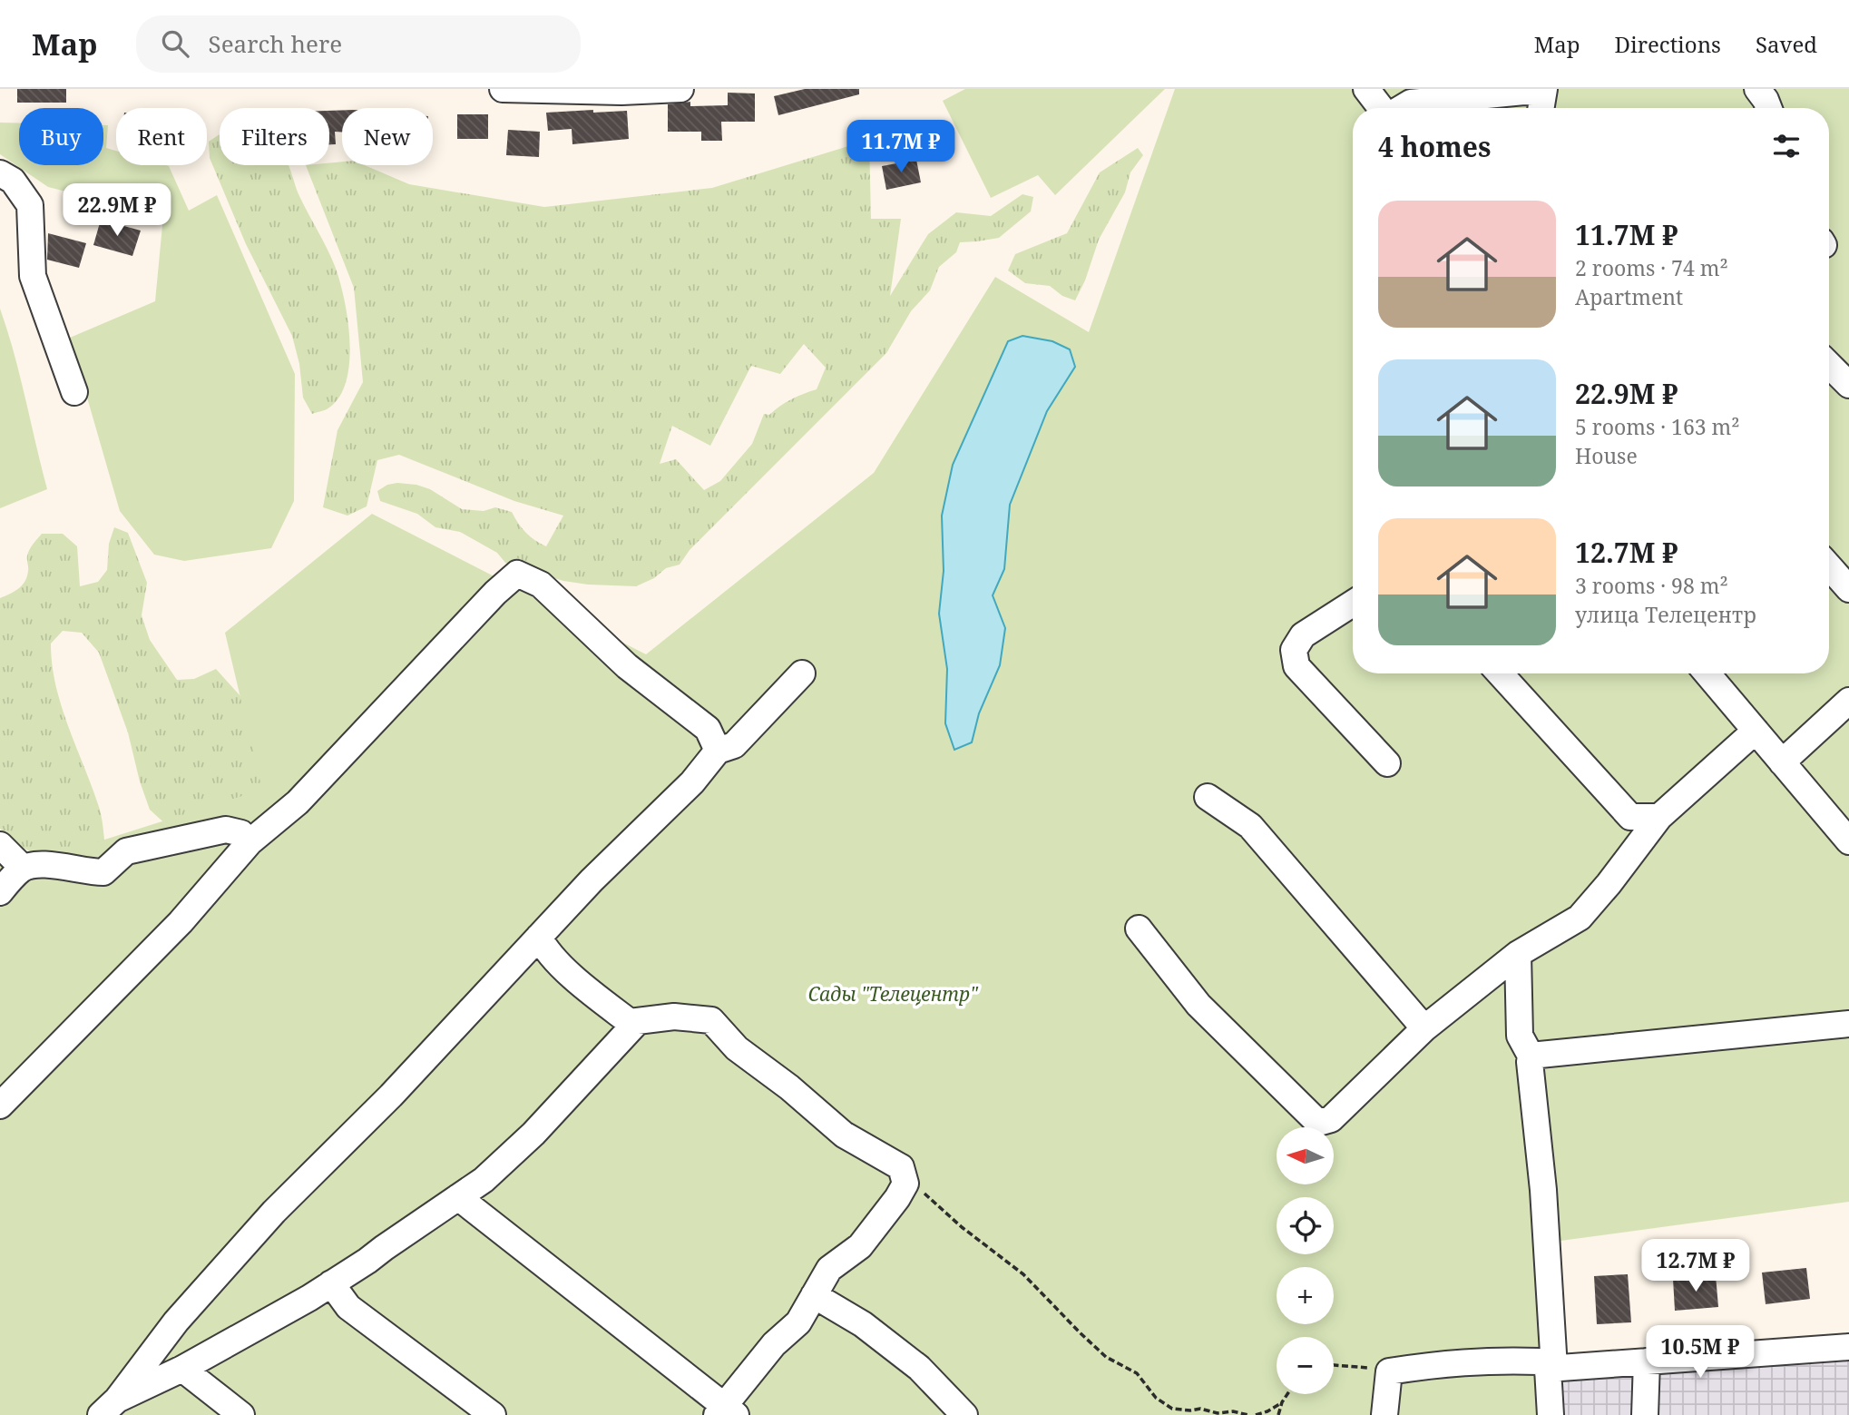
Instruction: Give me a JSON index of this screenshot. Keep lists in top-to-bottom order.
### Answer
{
  "parks": ["Сады \"Телецентр\""],
  "north": "left",
  "page": {
    "header": "Map",
    "search": "Search here",
    "nav": ["Map", "Directions", "Saved"],
    "chip": [
      "Buy",
      "Rent",
      "Filters",
      "New"
    ],
    "heading": "4 homes",
    "price": [
      "11.7M ₽",
      "22.9M ₽",
      "12.7M ₽",
      "10.5M ₽"
    ],
    "list": [
      {
        "name": "11.7M ₽",
        "note": "2 rooms · 74 m² · Apartment"
      },
      {
        "name": "22.9M ₽",
        "note": "5 rooms · 163 m² · House"
      },
      {
        "name": "12.7M ₽",
        "note": "3 rooms · 98 m² · улица Телецентр"
      }
    ],
    "map_buttons": ["+", "−"]
  }
}
